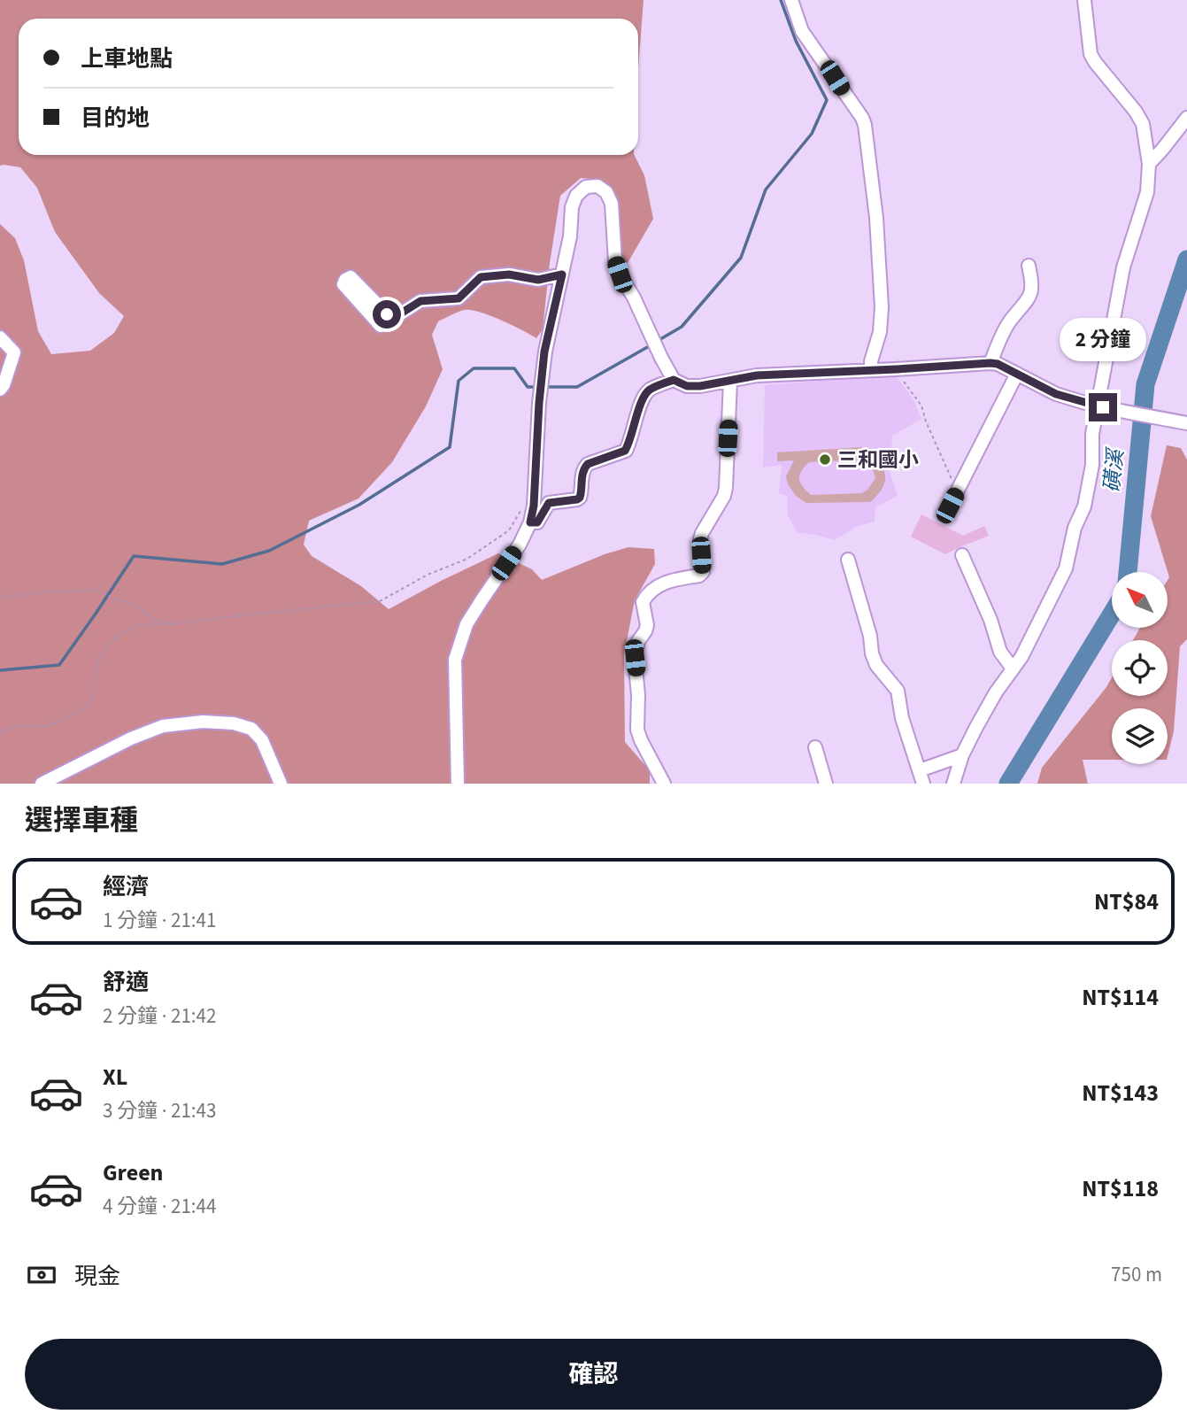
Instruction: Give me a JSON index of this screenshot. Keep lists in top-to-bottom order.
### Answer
{
  "water": ["磺溪"],
  "places": ["三和國小"],
  "north": "top left",
  "page": {
    "banner": ["上車地點", "目的地"],
    "bubble": "2 分鐘",
    "heading": "選擇車種",
    "list": [
      {
        "name": "經濟",
        "note": "1 分鐘 · 21:41",
        "value": "NT$84"
      },
      {
        "name": "舒適",
        "note": "2 分鐘 · 21:42",
        "value": "NT$114"
      },
      {
        "name": "XL",
        "note": "3 分鐘 · 21:43",
        "value": "NT$143"
      },
      {
        "name": "Green",
        "note": "4 分鐘 · 21:44",
        "value": "NT$118"
      }
    ],
    "pay": ["現金", "750 m"],
    "buttons": "確認"
  }
}
